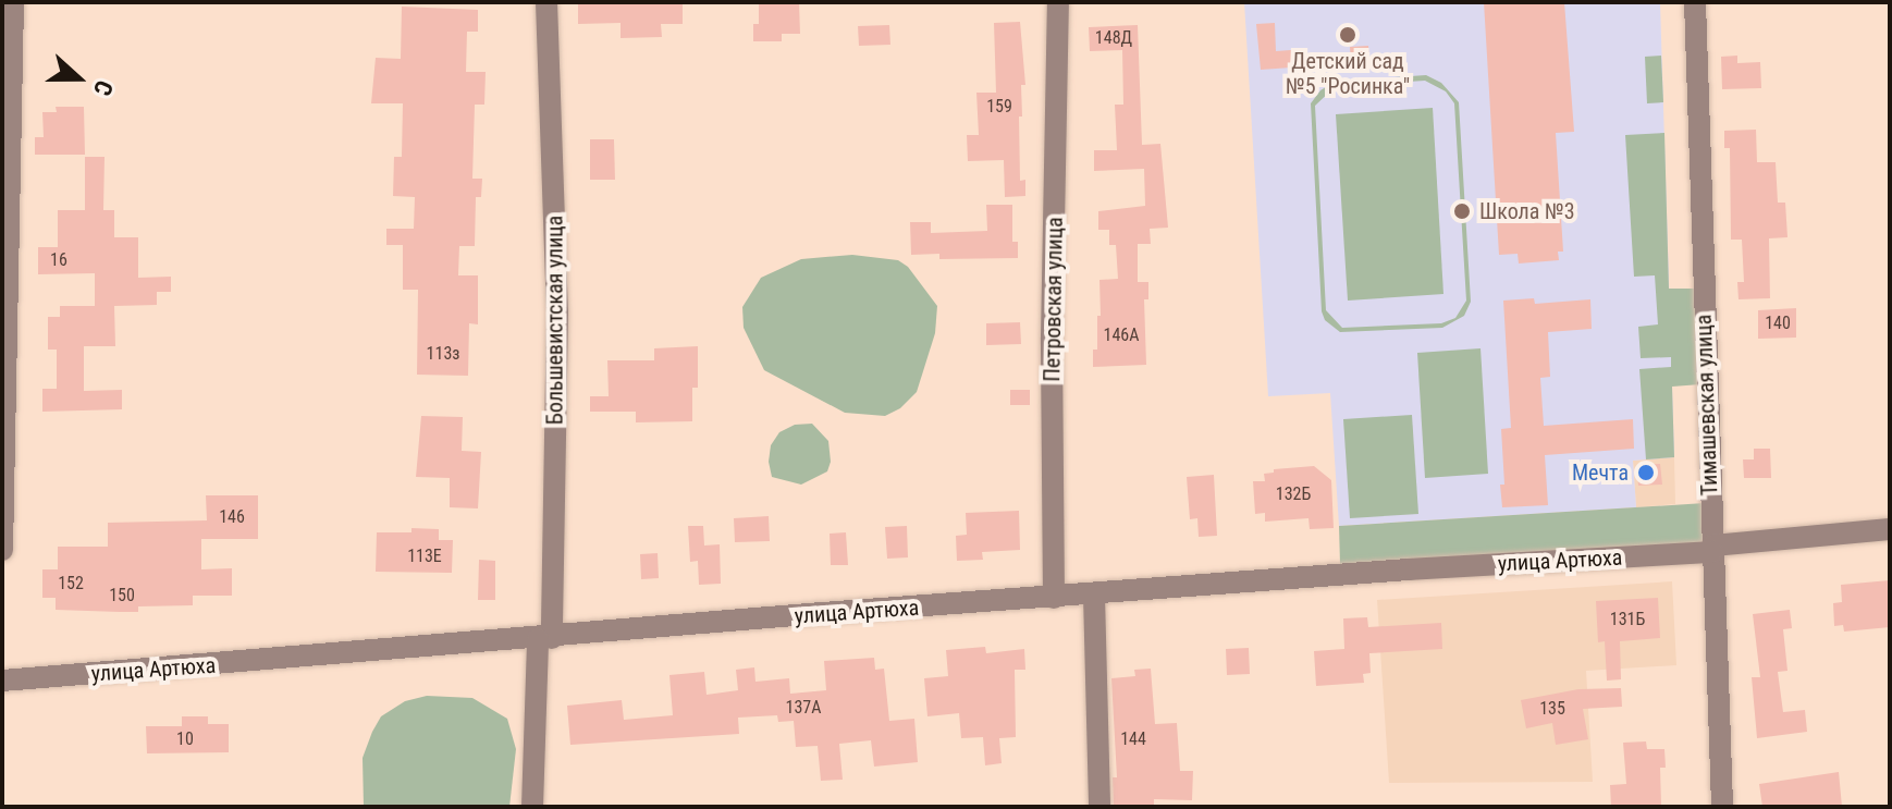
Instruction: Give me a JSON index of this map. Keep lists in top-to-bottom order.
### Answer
{
  "streets": {
    "street": [
      "Петровская улица",
      "Большевистская улица",
      "Тимашевская улица",
      "улица Артюха"
    ]
  },
  "crossings": [
    ["Петровская улица", "улица Артюха"],
    ["Большевистская улица", "улица Артюха"],
    ["Тимашевская улица", "улица Артюха"]
  ],
  "places": ["Детский сад №5 \"Росинка\"", "Школа №3", "Мечта"],
  "house_numbers": [
    "148Д",
    "159",
    "16",
    "140",
    "146А",
    "113з",
    "132Б",
    "146",
    "113Е",
    "152",
    "150",
    "131Б",
    "137А",
    "135",
    "10",
    "144"
  ],
  "north": "right"
}
